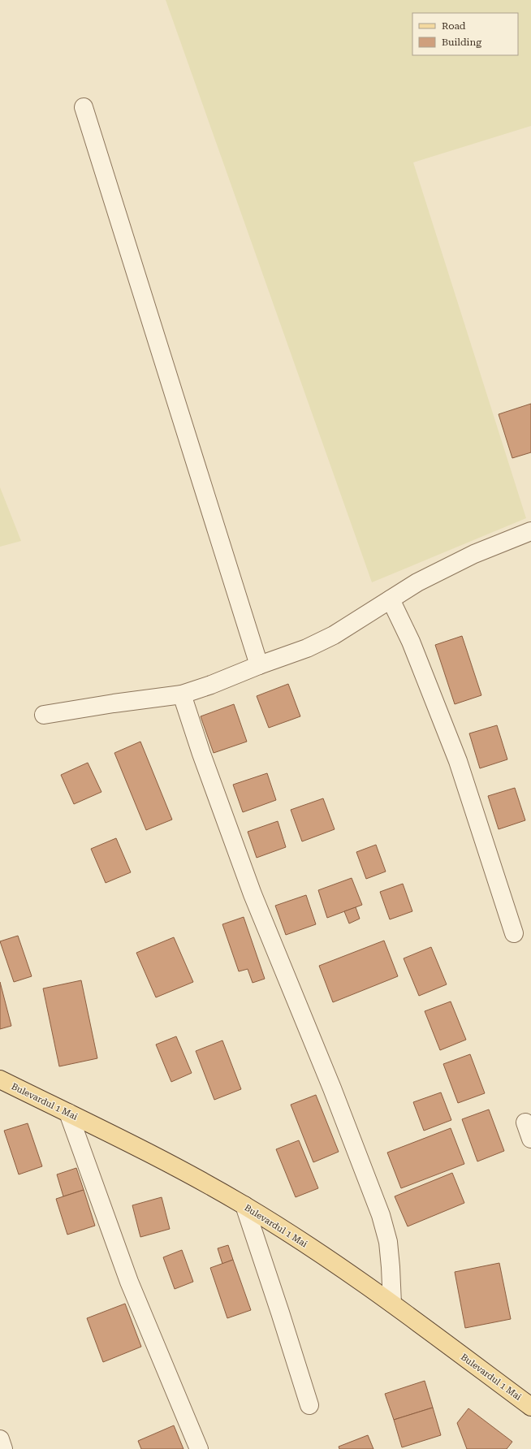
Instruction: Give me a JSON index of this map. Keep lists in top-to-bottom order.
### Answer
{
  "streets": {
    "main road": ["Bulevardul 1 Mai"]
  },
  "legend": ["Road", "Building"]
}
